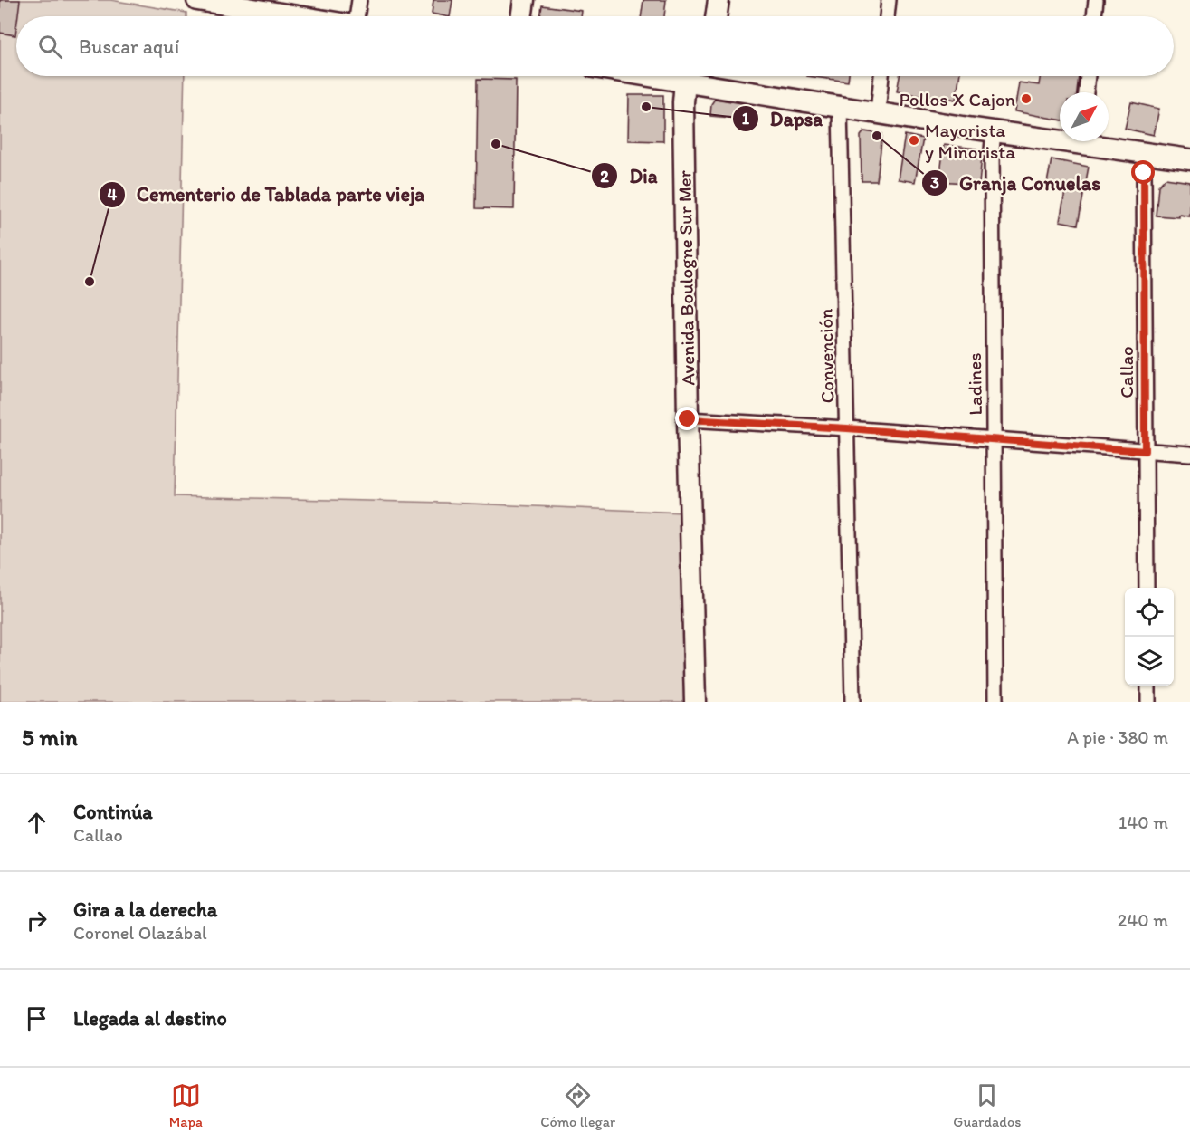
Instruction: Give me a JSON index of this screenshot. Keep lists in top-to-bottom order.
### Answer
{
  "streets": {
    "main road": ["Avenida Boulogne Sur Mer"],
    "street": ["Convención", "Callao", "Ladines"]
  },
  "places": [
    "Pollos X Cajon",
    "Dapsa",
    "Granja Conuelas",
    "Mayorista y Minorista",
    "Dia",
    "Cementerio de Tablada parte vieja"
  ],
  "north": "top right",
  "page": {
    "search": "Buscar aquí",
    "heading": ["5 min", "A pie · 380 m"],
    "list": [
      ["Continúa", "Callao", "140 m"],
      ["Gira a la derecha", "Coronel Olazábal", "240 m"],
      "Llegada al destino"
    ],
    "nav": ["Mapa", "Cómo llegar", "Guardados"]
  }
}
